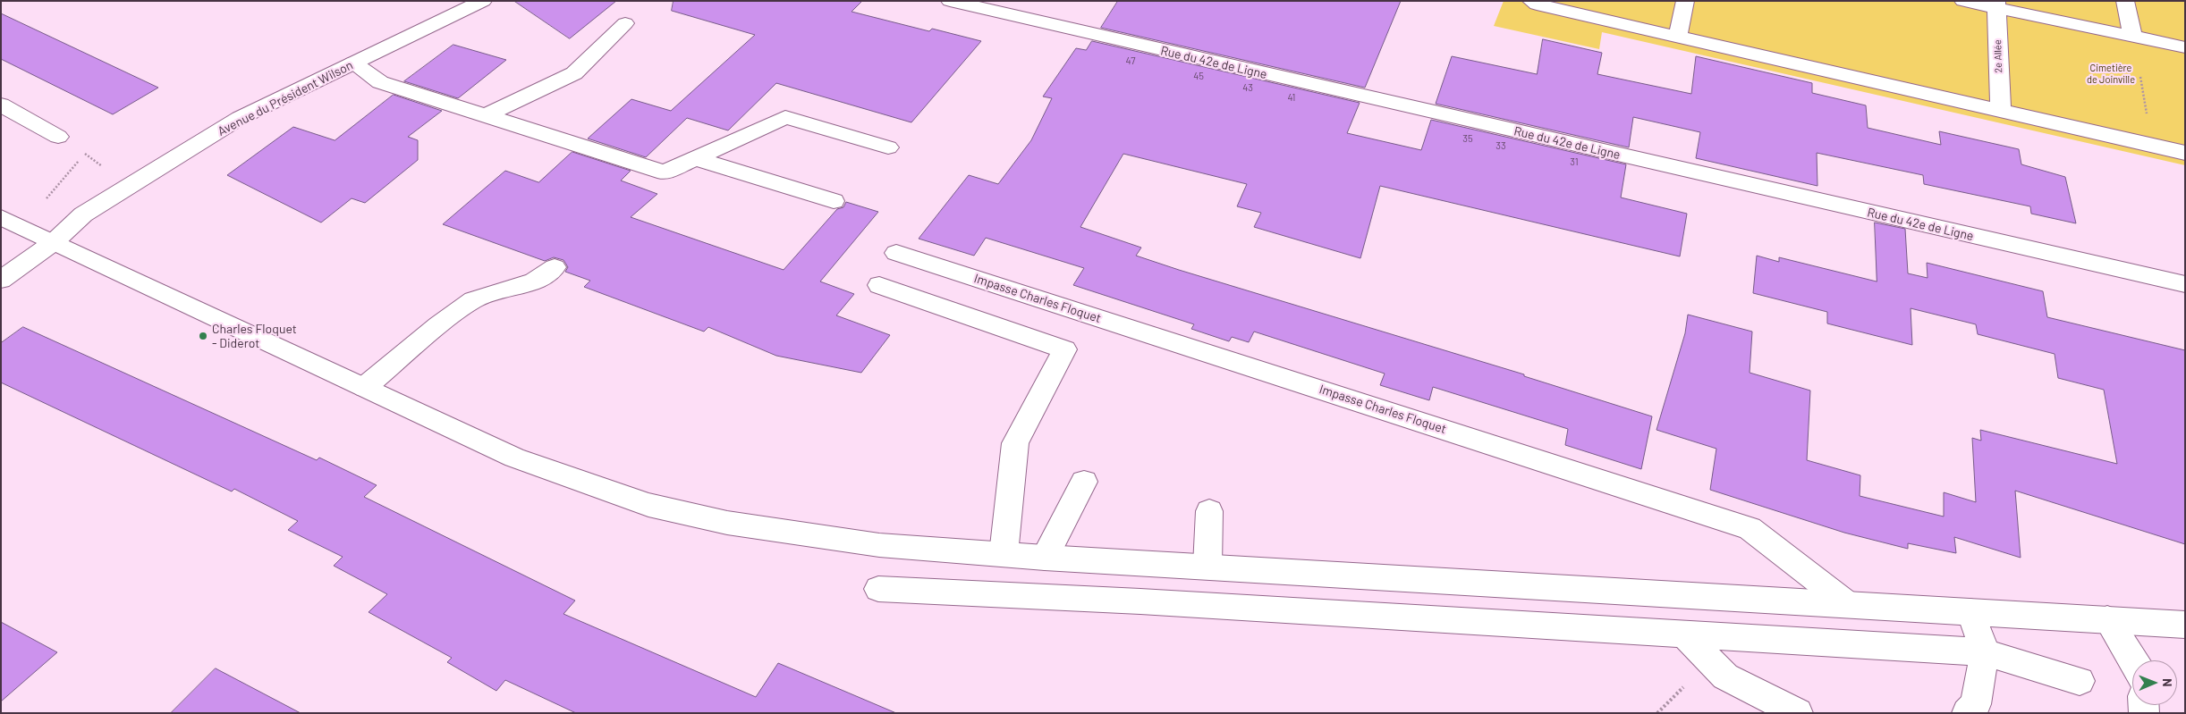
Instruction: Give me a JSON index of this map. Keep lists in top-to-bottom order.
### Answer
{
  "streets": {
    "street": [
      "2e Allée",
      "Rue du 42e de Ligne",
      "Avenue du Président Wilson",
      "Impasse Charles Floquet"
    ]
  },
  "parks": ["Cimetière de Joinville"],
  "places": ["Charles Floquet - Diderot"],
  "house_numbers": [
    "47",
    "45",
    "43",
    "41",
    "35",
    "33",
    "31"
  ],
  "north": "right"
}
